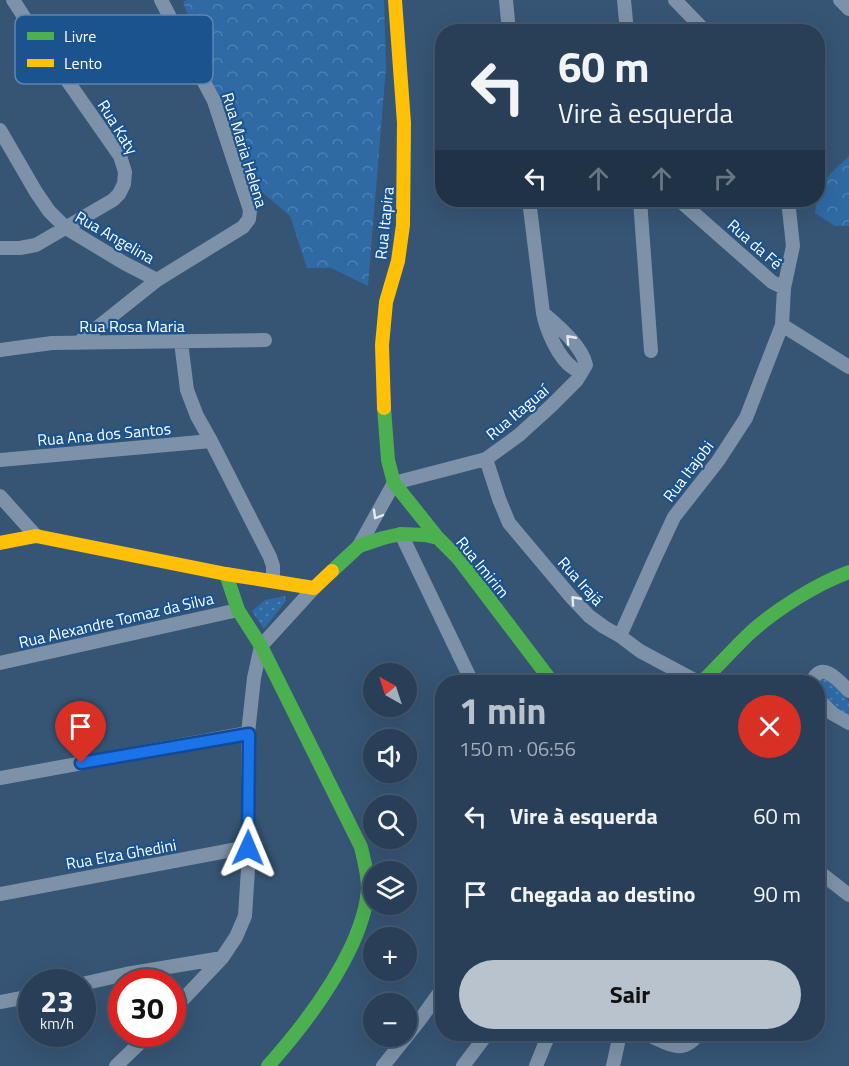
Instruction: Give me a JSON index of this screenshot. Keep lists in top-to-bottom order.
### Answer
{
  "streets": {
    "street": [
      "Rua Katy",
      "Rua Maria Helena",
      "Rua Itapira",
      "Rua Angelina",
      "Rua da Fé",
      "Rua Rosa Maria",
      "Rua Itaguaí",
      "Rua Ana dos Santos",
      "Rua Itajobi",
      "Rua Imirim",
      "Rua Irajá",
      "Rua Alexandre Tomaz da Silva",
      "Rua Elza Ghedini"
    ]
  },
  "crossings": [
    ["Rua Katy", "Rua Angelina"],
    ["Rua Maria Helena", "Rua Angelina"],
    ["Rua Maria Helena", "Rua Rosa Maria"],
    ["Rua Itapira", "Rua Itaguaí"],
    ["Rua Itapira", "Rua Imirim"],
    ["Rua Itaguaí", "Rua Irajá"],
    ["Rua Itajobi", "Rua Irajá"]
  ],
  "legend": ["Livre", "Lento"],
  "north": "top left",
  "page": {
    "turn": ["60 m", "Vire à esquerda"],
    "map_buttons": ["+", "−"],
    "heading": ["1 min", "150 m · 06:56"],
    "list": [
      {
        "name": "Vire à esquerda",
        "value": "60 m"
      },
      {
        "name": "Chegada ao destino",
        "value": "90 m"
      }
    ],
    "buttons": "Sair",
    "speed": "23 km/h",
    "limit": "30"
  }
}
